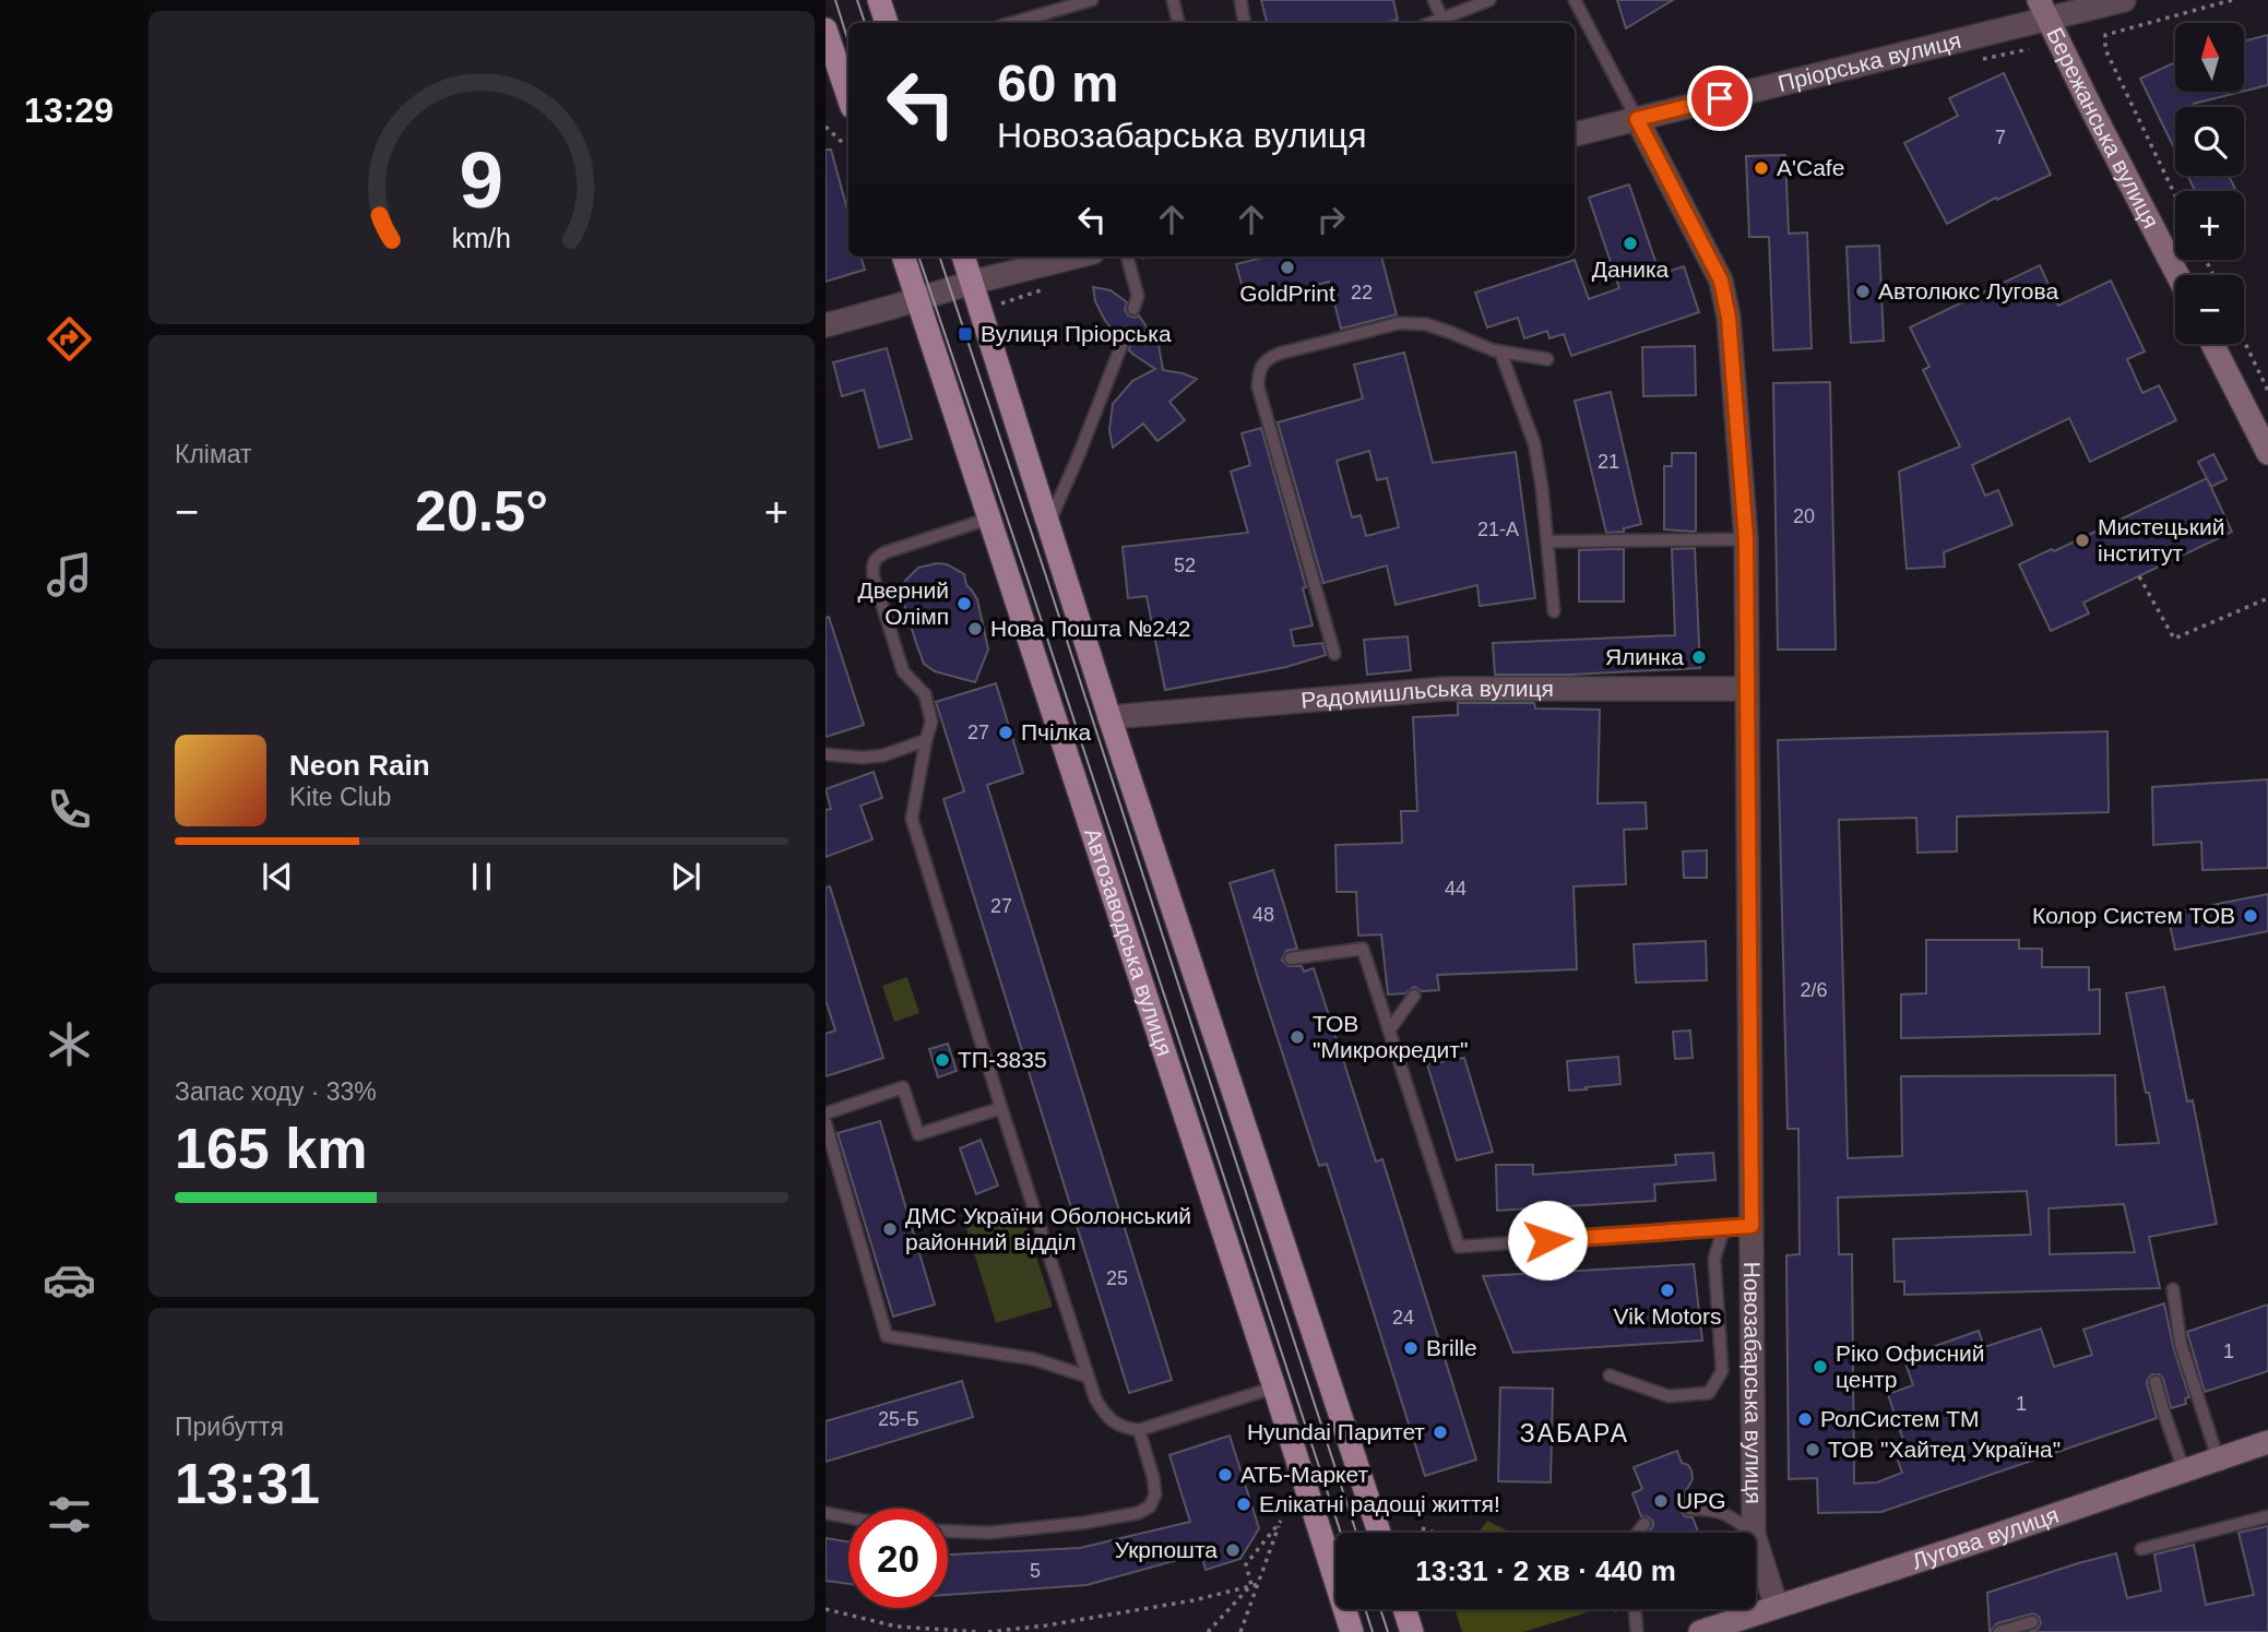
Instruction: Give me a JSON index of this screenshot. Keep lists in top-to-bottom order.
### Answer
{
  "streets": {
    "main road": ["Бережанська вулиця", "Автозаводська вулиця", "Лугова вулиця"],
    "street": ["Пріорська вулиця", "Радомишльська вулиця", "Новозабарська вулиця"]
  },
  "crossings": [
    ["Пріорська вулиця", "Бережанська вулиця"],
    ["Пріорська вулиця", "Новозабарська вулиця"],
    ["Радомишльська вулиця", "Новозабарська вулиця"],
    ["Новозабарська вулиця", "Лугова вулиця"]
  ],
  "districts": ["ЗАБАРА"],
  "places": {
    "other": [
      "A'Cafe",
      "Даника",
      "GoldPrint",
      "Автолюкс Лугова",
      "Мистецький інститут",
      "Дверний Олімп",
      "Нова Пошта №242",
      "Ялинка",
      "Пчілка",
      "Колор Систем ТОВ",
      "ТОВ \"Микрокредит\"",
      "ТП-3835",
      "ДМС України Оболонський районний відділ",
      "Vik Motors",
      "Brille",
      "Ріко Офисний центр",
      "РолСистем ТМ",
      "Hyundai Паритет",
      "ТОВ \"Хайтед Україна\"",
      "АТБ-Маркет",
      "UPG",
      "Елікатні радощі життя!",
      "Укрпошта"
    ],
    "transit": ["Вулиця Пріорська"]
  },
  "house_numbers": [
    "7",
    "22",
    "21",
    "20",
    "21-А",
    "52",
    "27",
    "44",
    "27",
    "48",
    "2/6",
    "25",
    "24",
    "1",
    "1",
    "25-Б",
    "5"
  ],
  "north": "top",
  "page": {
    "tabs": "13:29",
    "map_buttons": ["+", "−"],
    "turn": ["60 m", "Новозабарська вулиця"],
    "tile": [
      "Клімат",
      ["Запас ходу · 33%", "165 km"],
      ["Прибуття", "13:31"]
    ],
    "heat": ["−", "20.5°", "+"],
    "song": ["Neon Rain", "Kite Club"],
    "limit": "20",
    "trip": "13:31 · 2 хв · 440 m",
    "gauge": ["9", "km/h"]
  }
}
